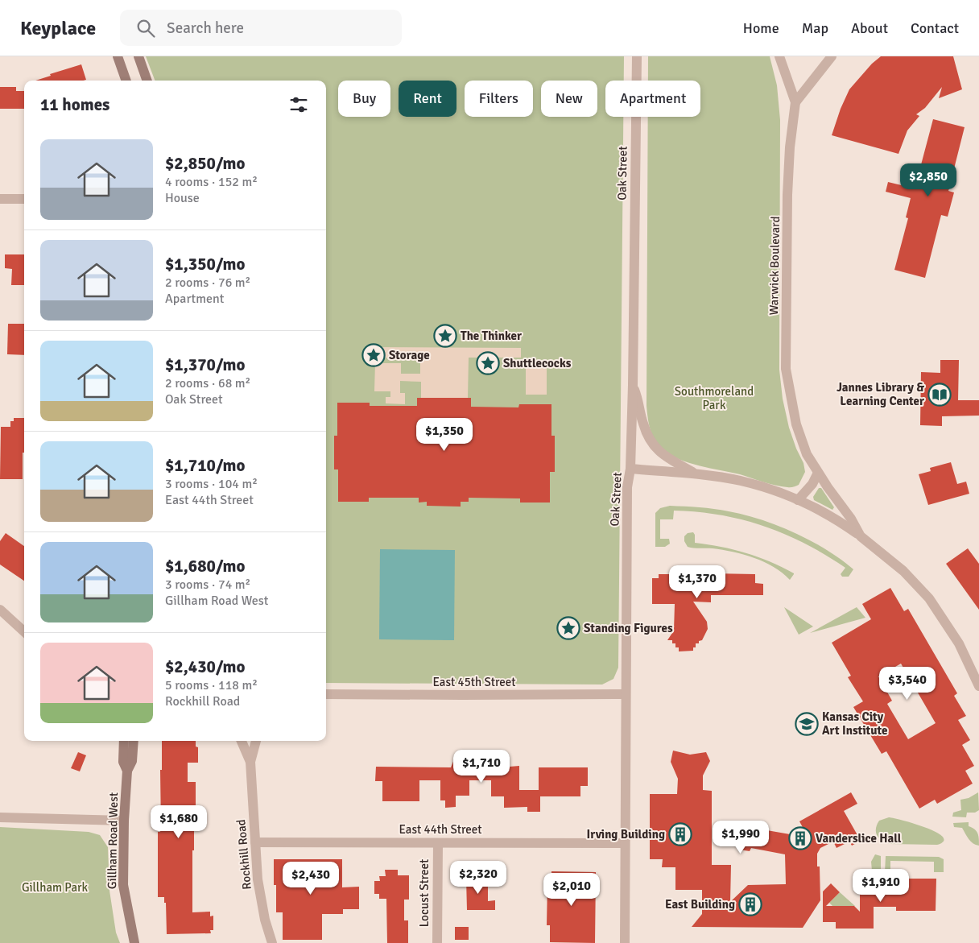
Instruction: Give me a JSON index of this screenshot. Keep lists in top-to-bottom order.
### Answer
{
  "streets": {
    "main road": ["Gillham Road West"],
    "street": [
      "Oak Street",
      "Warwick Boulevard",
      "East 45th Street",
      "East 44th Street",
      "Rockhill Road",
      "Locust Street"
    ]
  },
  "crossings": [
    ["Oak Street", "East 45th Street"],
    ["Oak Street", "East 44th Street"],
    ["East 44th Street", "Rockhill Road"],
    ["East 44th Street", "Locust Street"]
  ],
  "parks": ["Southmoreland Park", "Gillham Park"],
  "places": {
    "place": [
      "The Thinker",
      "Storage",
      "Shuttlecocks",
      "Standing Figures"
    ],
    "library": ["Jannes Library & Learning Center"],
    "school or university": ["Kansas City Art Institute"],
    "building": ["Irving Building", "Vanderslice Hall", "East Building"]
  },
  "page": {
    "header": "Keyplace",
    "search": "Search here",
    "nav": [
      "Home",
      "Map",
      "About",
      "Contact"
    ],
    "chip": [
      "Buy",
      "Rent",
      "Filters",
      "New",
      "Apartment"
    ],
    "heading": "11 homes",
    "list": [
      {
        "name": "$2,850/mo",
        "note": "4 rooms · 152 m² · House"
      },
      {
        "name": "$1,350/mo",
        "note": "2 rooms · 76 m² · Apartment"
      },
      {
        "name": "$1,370/mo",
        "note": "2 rooms · 68 m² · Oak Street"
      },
      {
        "name": "$1,710/mo",
        "note": "3 rooms · 104 m² · East 44th Street"
      },
      {
        "name": "$1,680/mo",
        "note": "3 rooms · 74 m² · Gillham Road West"
      },
      {
        "name": "$2,430/mo",
        "note": "5 rooms · 118 m² · Rockhill Road"
      }
    ],
    "price": [
      "$2,850",
      "$1,350",
      "$1,370",
      "$3,540",
      "$1,710",
      "$1,680",
      "$1,990",
      "$2,320",
      "$2,430",
      "$1,910",
      "$2,010"
    ]
  }
}
